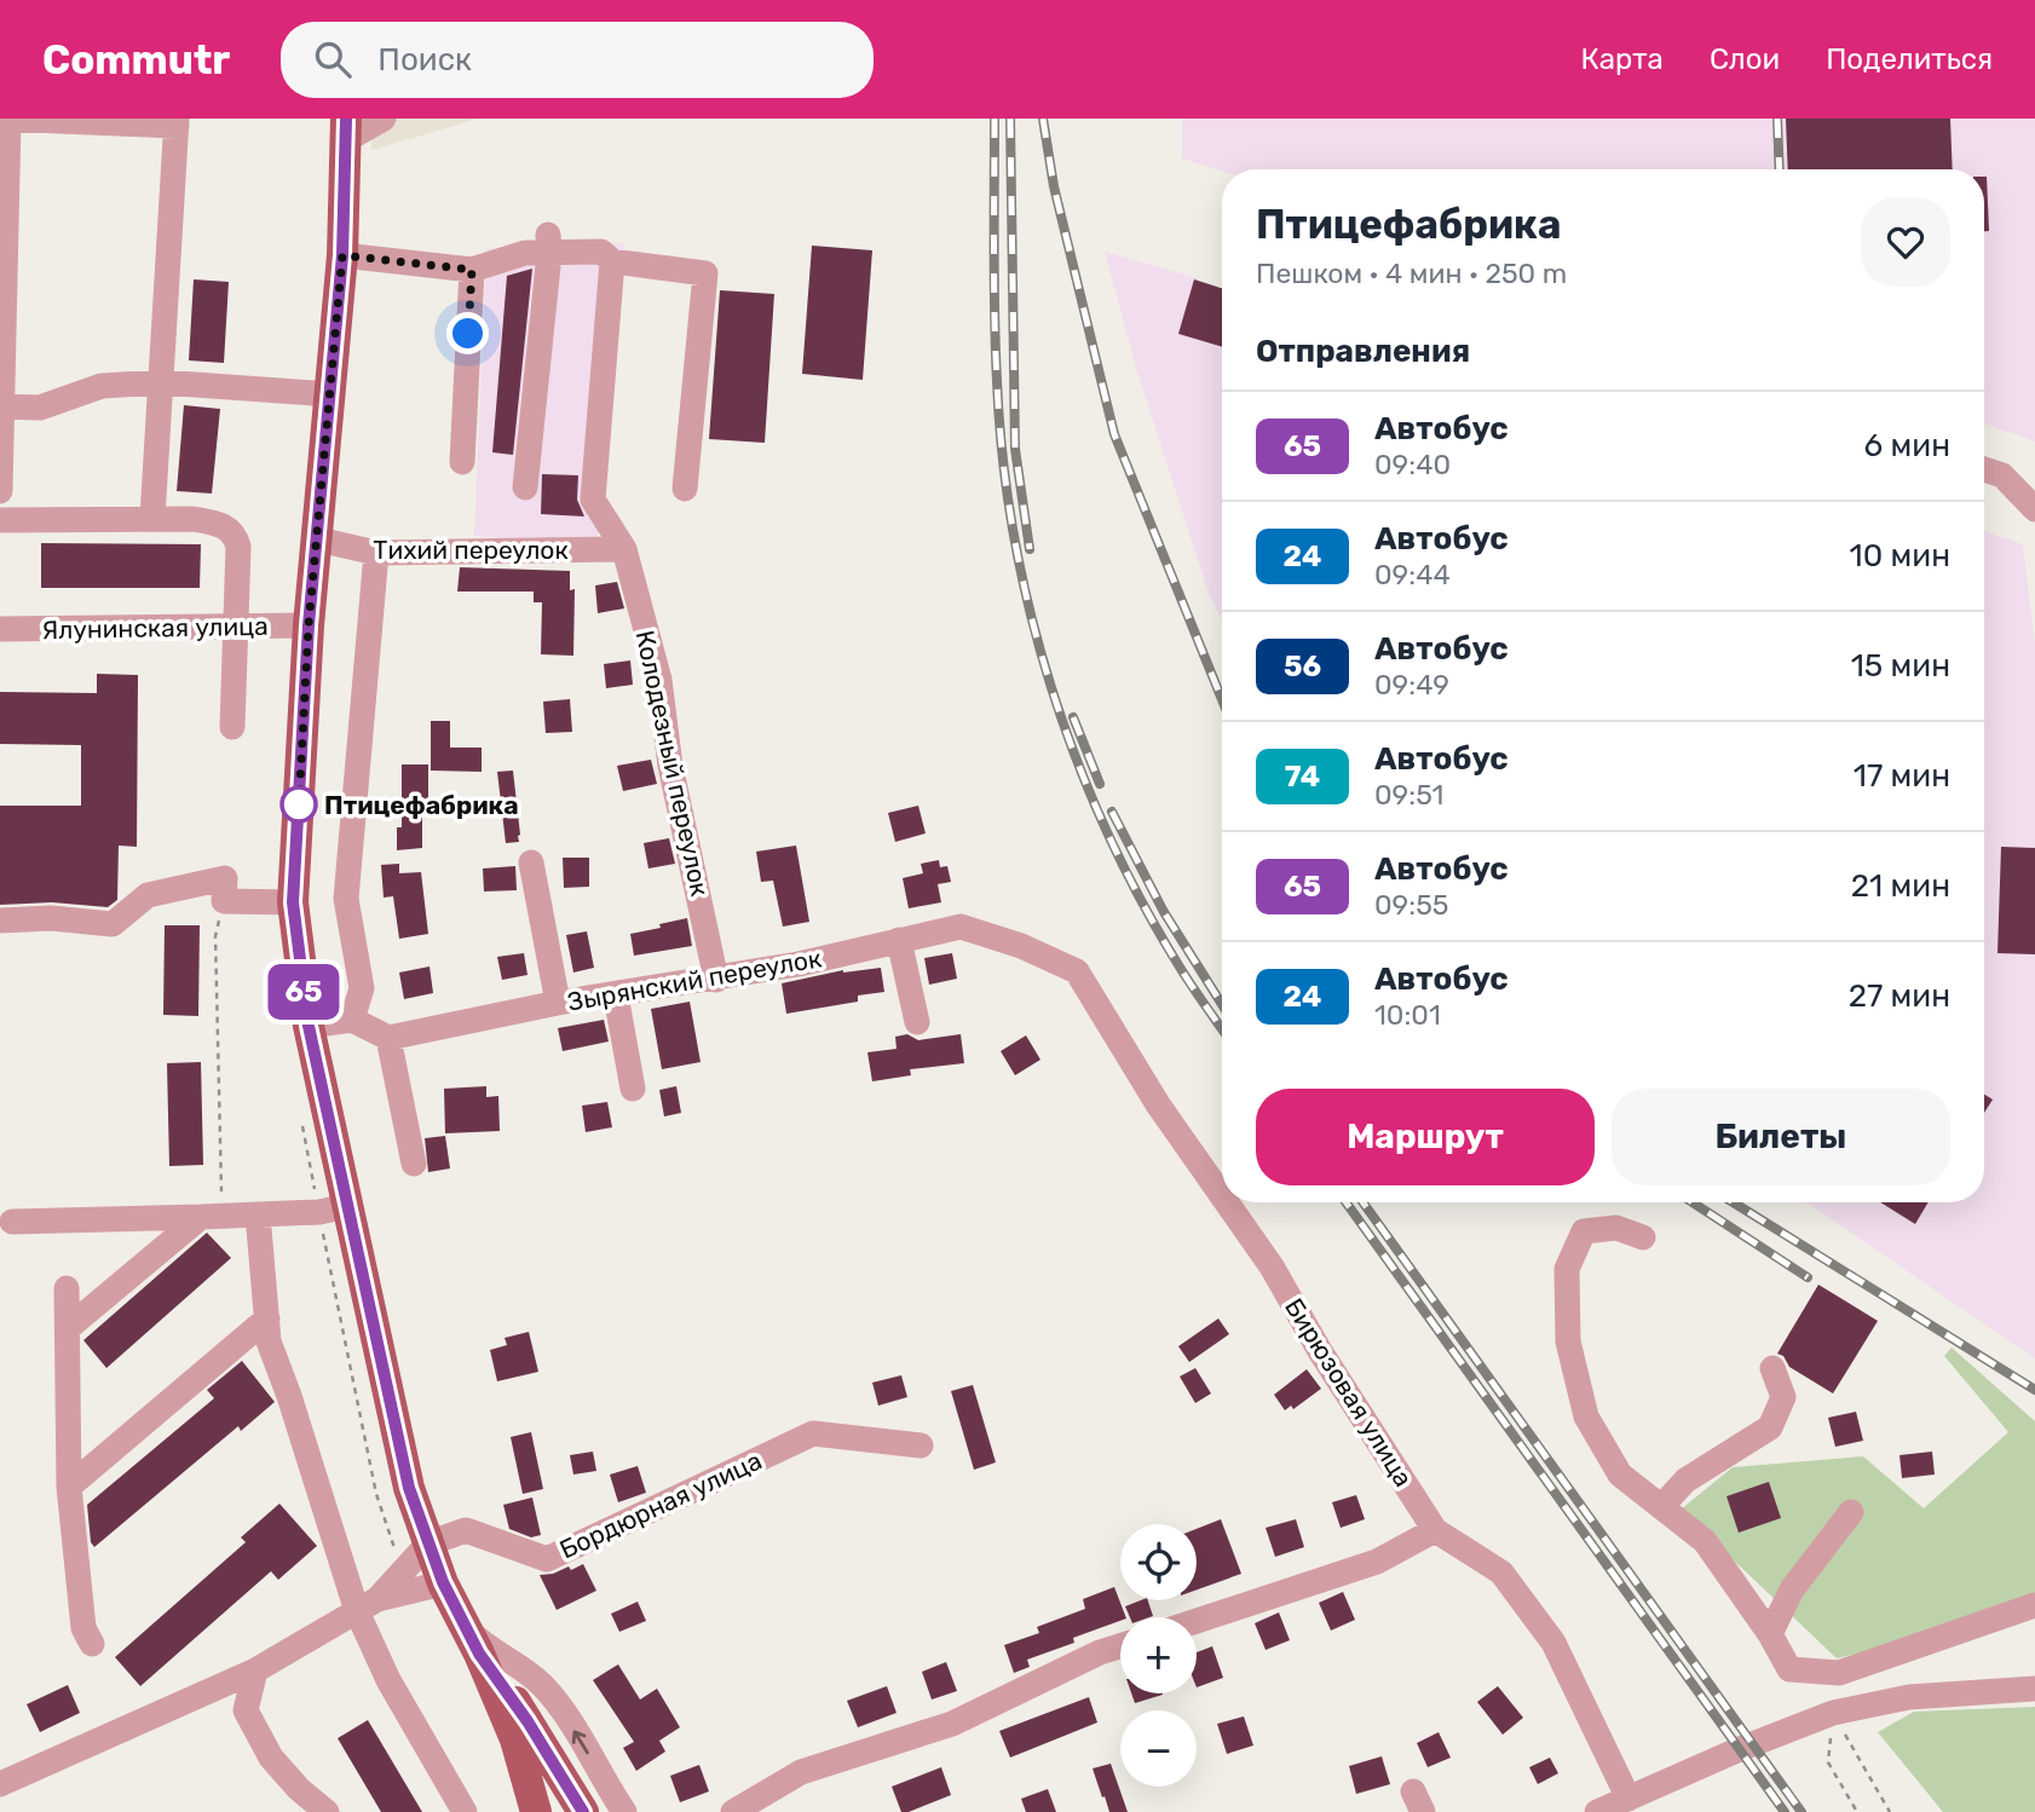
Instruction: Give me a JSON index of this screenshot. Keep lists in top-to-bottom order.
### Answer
{
  "streets": {
    "street": [
      "Тихий переулок",
      "Ялунинская улица",
      "Колодезный переулок",
      "Зырянский переулок",
      "Бирюзовая улица",
      "Бордюрная улица"
    ]
  },
  "crossings": [
    ["Тихий переулок", "Колодезный переулок"],
    ["Колодезный переулок", "Зырянский переулок"],
    ["Зырянский переулок", "Бирюзовая улица"]
  ],
  "places": ["Птицефабрика"],
  "lines": ["bus line 65"],
  "page": {
    "header": "Commutr",
    "search": "Поиск",
    "nav": ["Карта", "Слои", "Поделиться"],
    "on_map": "65",
    "heading": [
      ["Птицефабрика", "Пешком · 4 мин · 250 m"],
      "Отправления"
    ],
    "list": [
      {
        "mark": "65",
        "name": "Автобус",
        "note": "09:40",
        "value": "6 мин"
      },
      {
        "mark": "24",
        "name": "Автобус",
        "note": "09:44",
        "value": "10 мин"
      },
      {
        "mark": "56",
        "name": "Автобус",
        "note": "09:49",
        "value": "15 мин"
      },
      {
        "mark": "74",
        "name": "Автобус",
        "note": "09:51",
        "value": "17 мин"
      },
      {
        "mark": "65",
        "name": "Автобус",
        "note": "09:55",
        "value": "21 мин"
      },
      {
        "mark": "24",
        "name": "Автобус",
        "note": "10:01",
        "value": "27 мин"
      }
    ],
    "buttons": ["Маршрут", "Билеты"],
    "map_buttons": ["+", "−"]
  }
}
